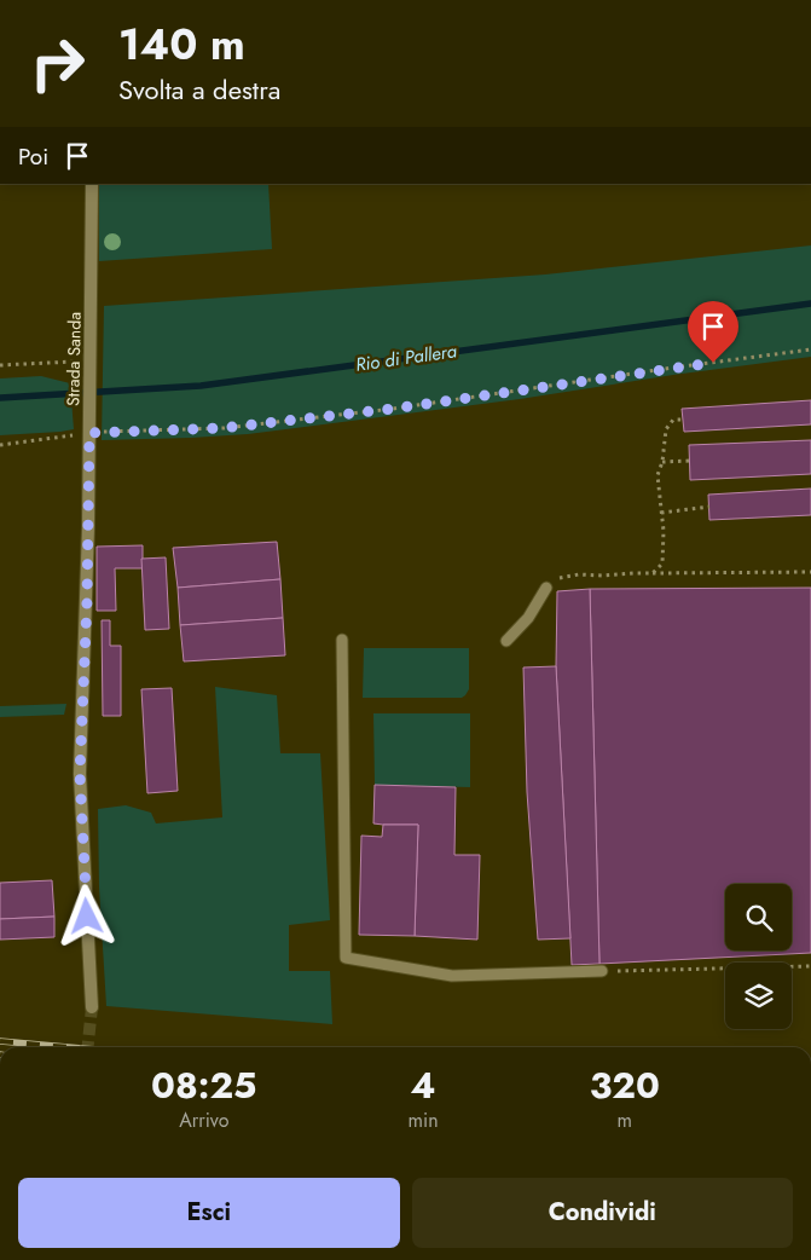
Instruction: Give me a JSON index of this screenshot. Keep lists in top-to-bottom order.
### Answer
{
  "streets": {
    "street": ["Strada Sanda"]
  },
  "water": ["Rio di Pallera"],
  "page": {
    "turn": ["140 m", "Svolta a destra"],
    "then": "Poi",
    "eta": [
      "08:25",
      "Arrivo",
      "4",
      "min",
      "320",
      "m"
    ],
    "buttons": ["Esci", "Condividi"]
  }
}
